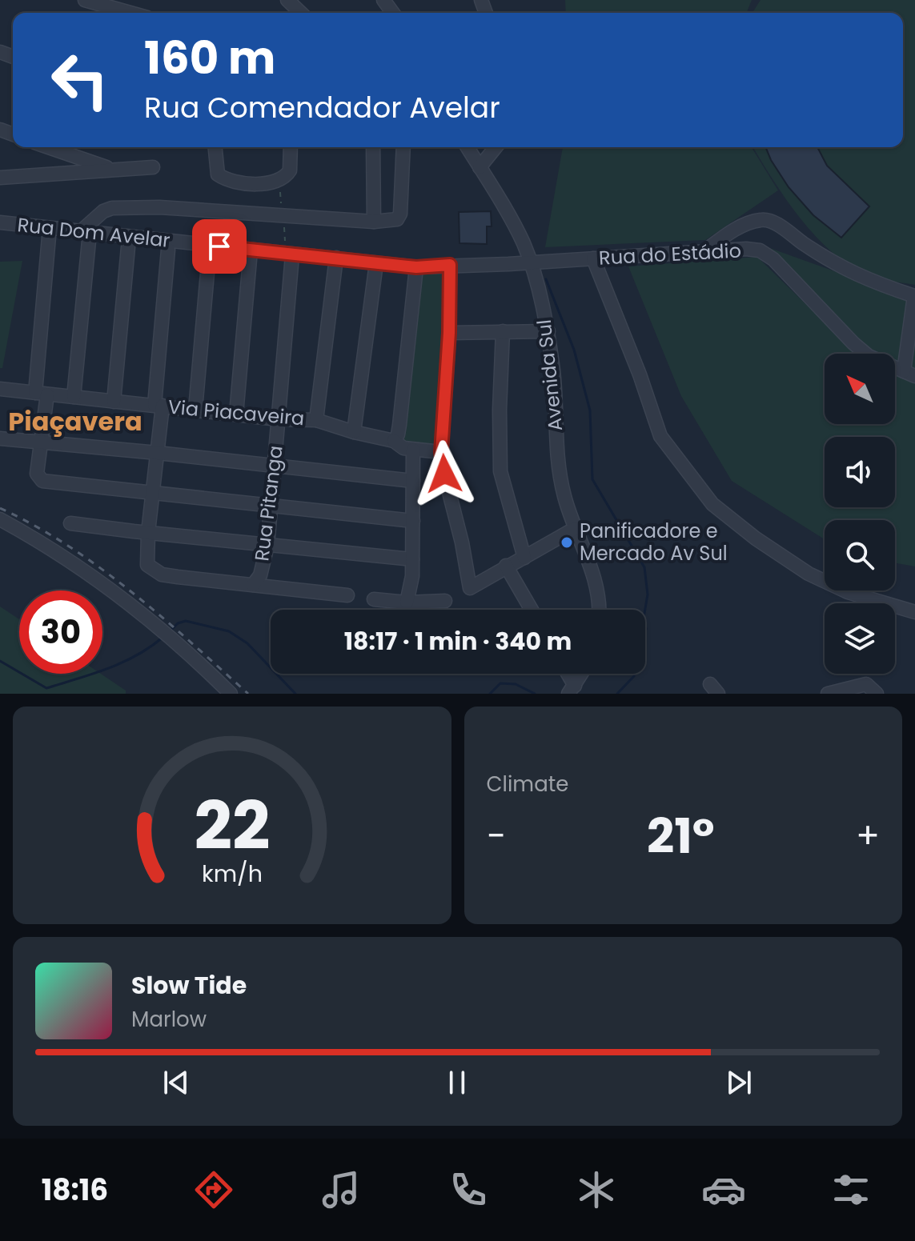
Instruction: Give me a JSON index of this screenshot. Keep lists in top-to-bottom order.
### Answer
{
  "streets": {
    "street": [
      "Rua Dom Avelar",
      "Rua do Estádio",
      "Avenida Sul",
      "Via Piacaveira",
      "Rua Pitanga"
    ]
  },
  "crossings": [
    ["Rua Dom Avelar", "Rua do Estádio"],
    ["Rua Dom Avelar", "Rua Pitanga"],
    ["Rua do Estádio", "Avenida Sul"],
    ["Via Piacaveira", "Rua Pitanga"]
  ],
  "districts": ["Piaçavera"],
  "places": ["Panificadore e Mercado Av Sul"],
  "north": "top left",
  "page": {
    "turn": ["160 m", "Rua Comendador Avelar"],
    "limit": "30",
    "trip": "18:17 · 1 min · 340 m",
    "tile": "Climate",
    "heat": ["−", "21°", "+"],
    "song": ["Slow Tide", "Marlow"],
    "tabs": "18:16",
    "gauge": ["22", "km/h"]
  }
}
